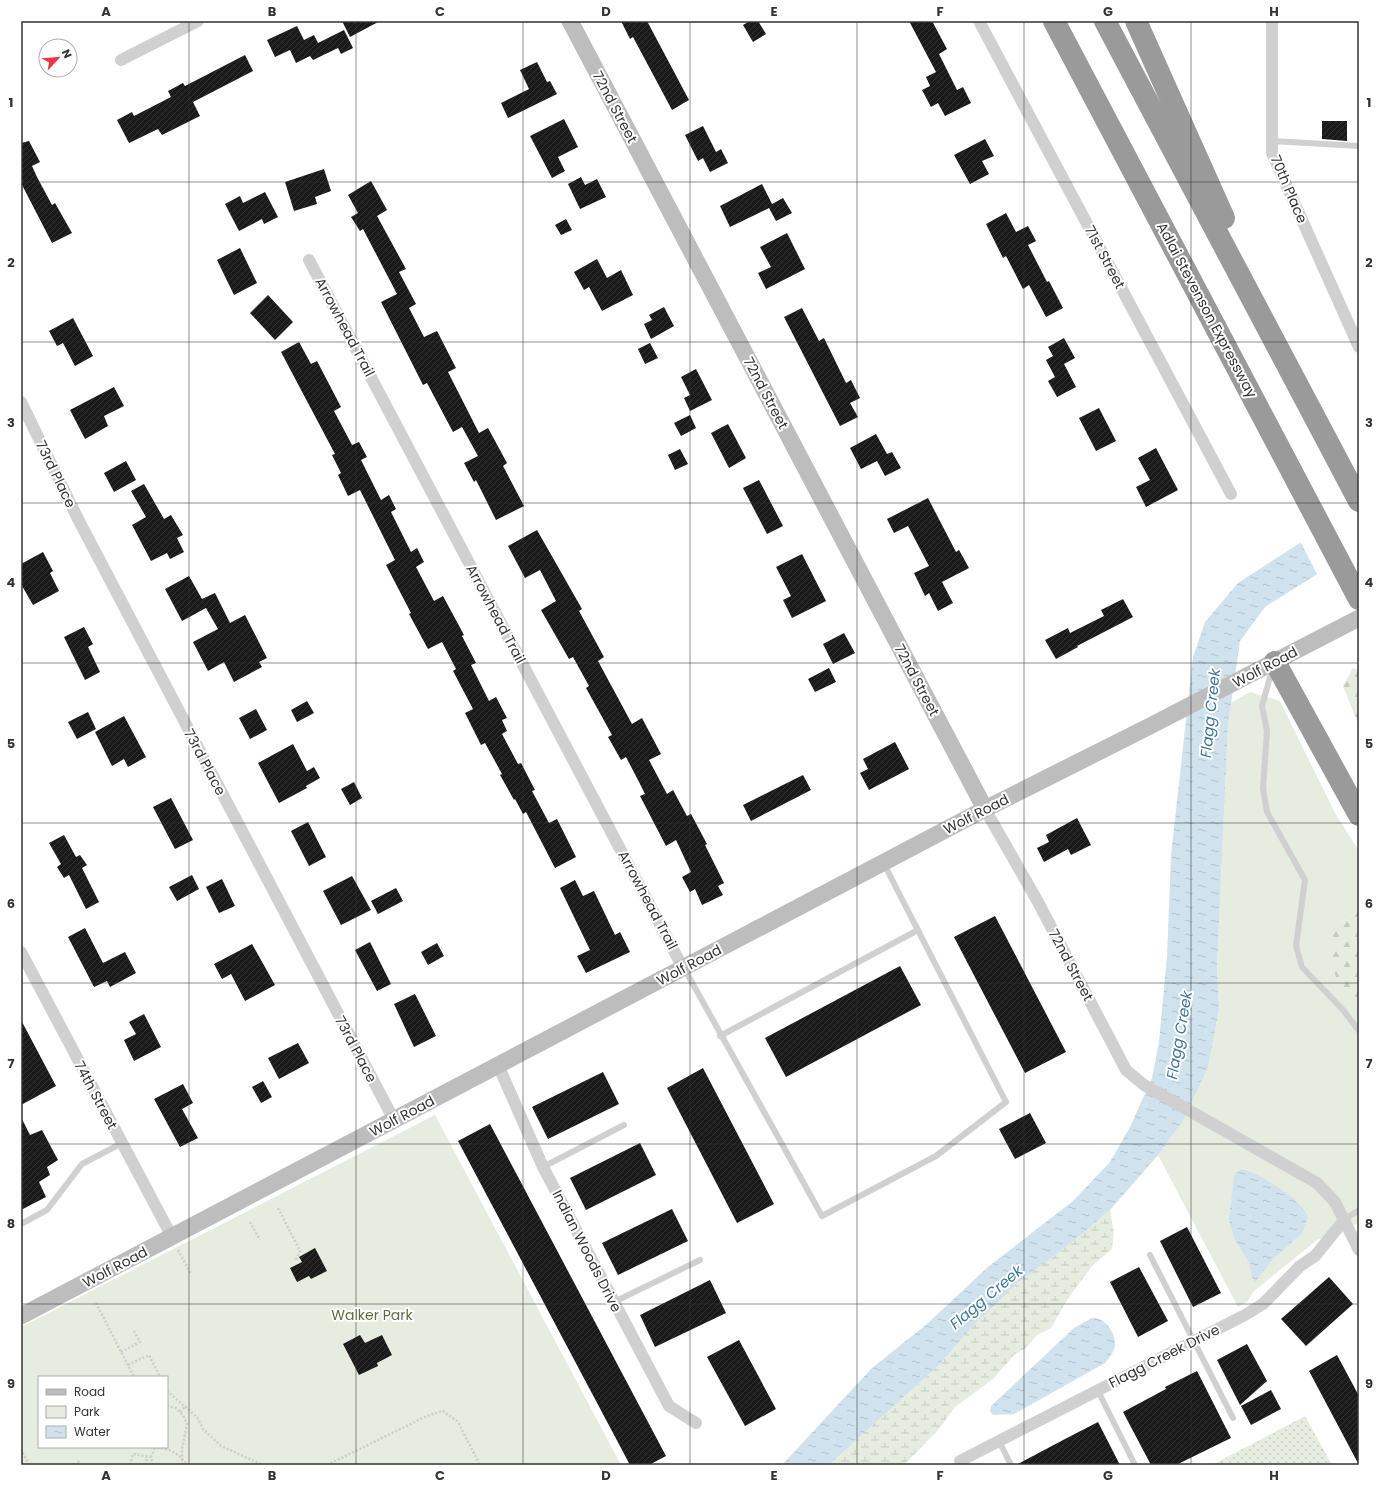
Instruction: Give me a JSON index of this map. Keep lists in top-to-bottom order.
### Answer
{
  "streets": {
    "highway": ["Adlai Stevenson Expressway"],
    "street": [
      "72nd Street",
      "70th Place",
      "71st Street",
      "Arrowhead Trail",
      "73rd Place",
      "Wolf Road",
      "74th Street",
      "Indian Woods Drive",
      "Flagg Creek Drive"
    ]
  },
  "crossings": [
    ["72nd Street", "Wolf Road"],
    ["72nd Street", "Flagg Creek Drive"],
    ["Arrowhead Trail", "Wolf Road"],
    ["73rd Place", "Wolf Road"],
    ["Wolf Road", "74th Street"],
    ["Wolf Road", "Indian Woods Drive"]
  ],
  "water": ["Flagg Creek"],
  "parks": ["Walker Park"],
  "legend": ["Road", "Park", "Water"],
  "north": "top right",
  "grid": {
    "columns": [
      "A",
      "B",
      "C",
      "D",
      "E",
      "F",
      "G",
      "H"
    ],
    "rows": [
      "1",
      "2",
      "3",
      "4",
      "5",
      "6",
      "7",
      "8",
      "9"
    ]
  }
}
